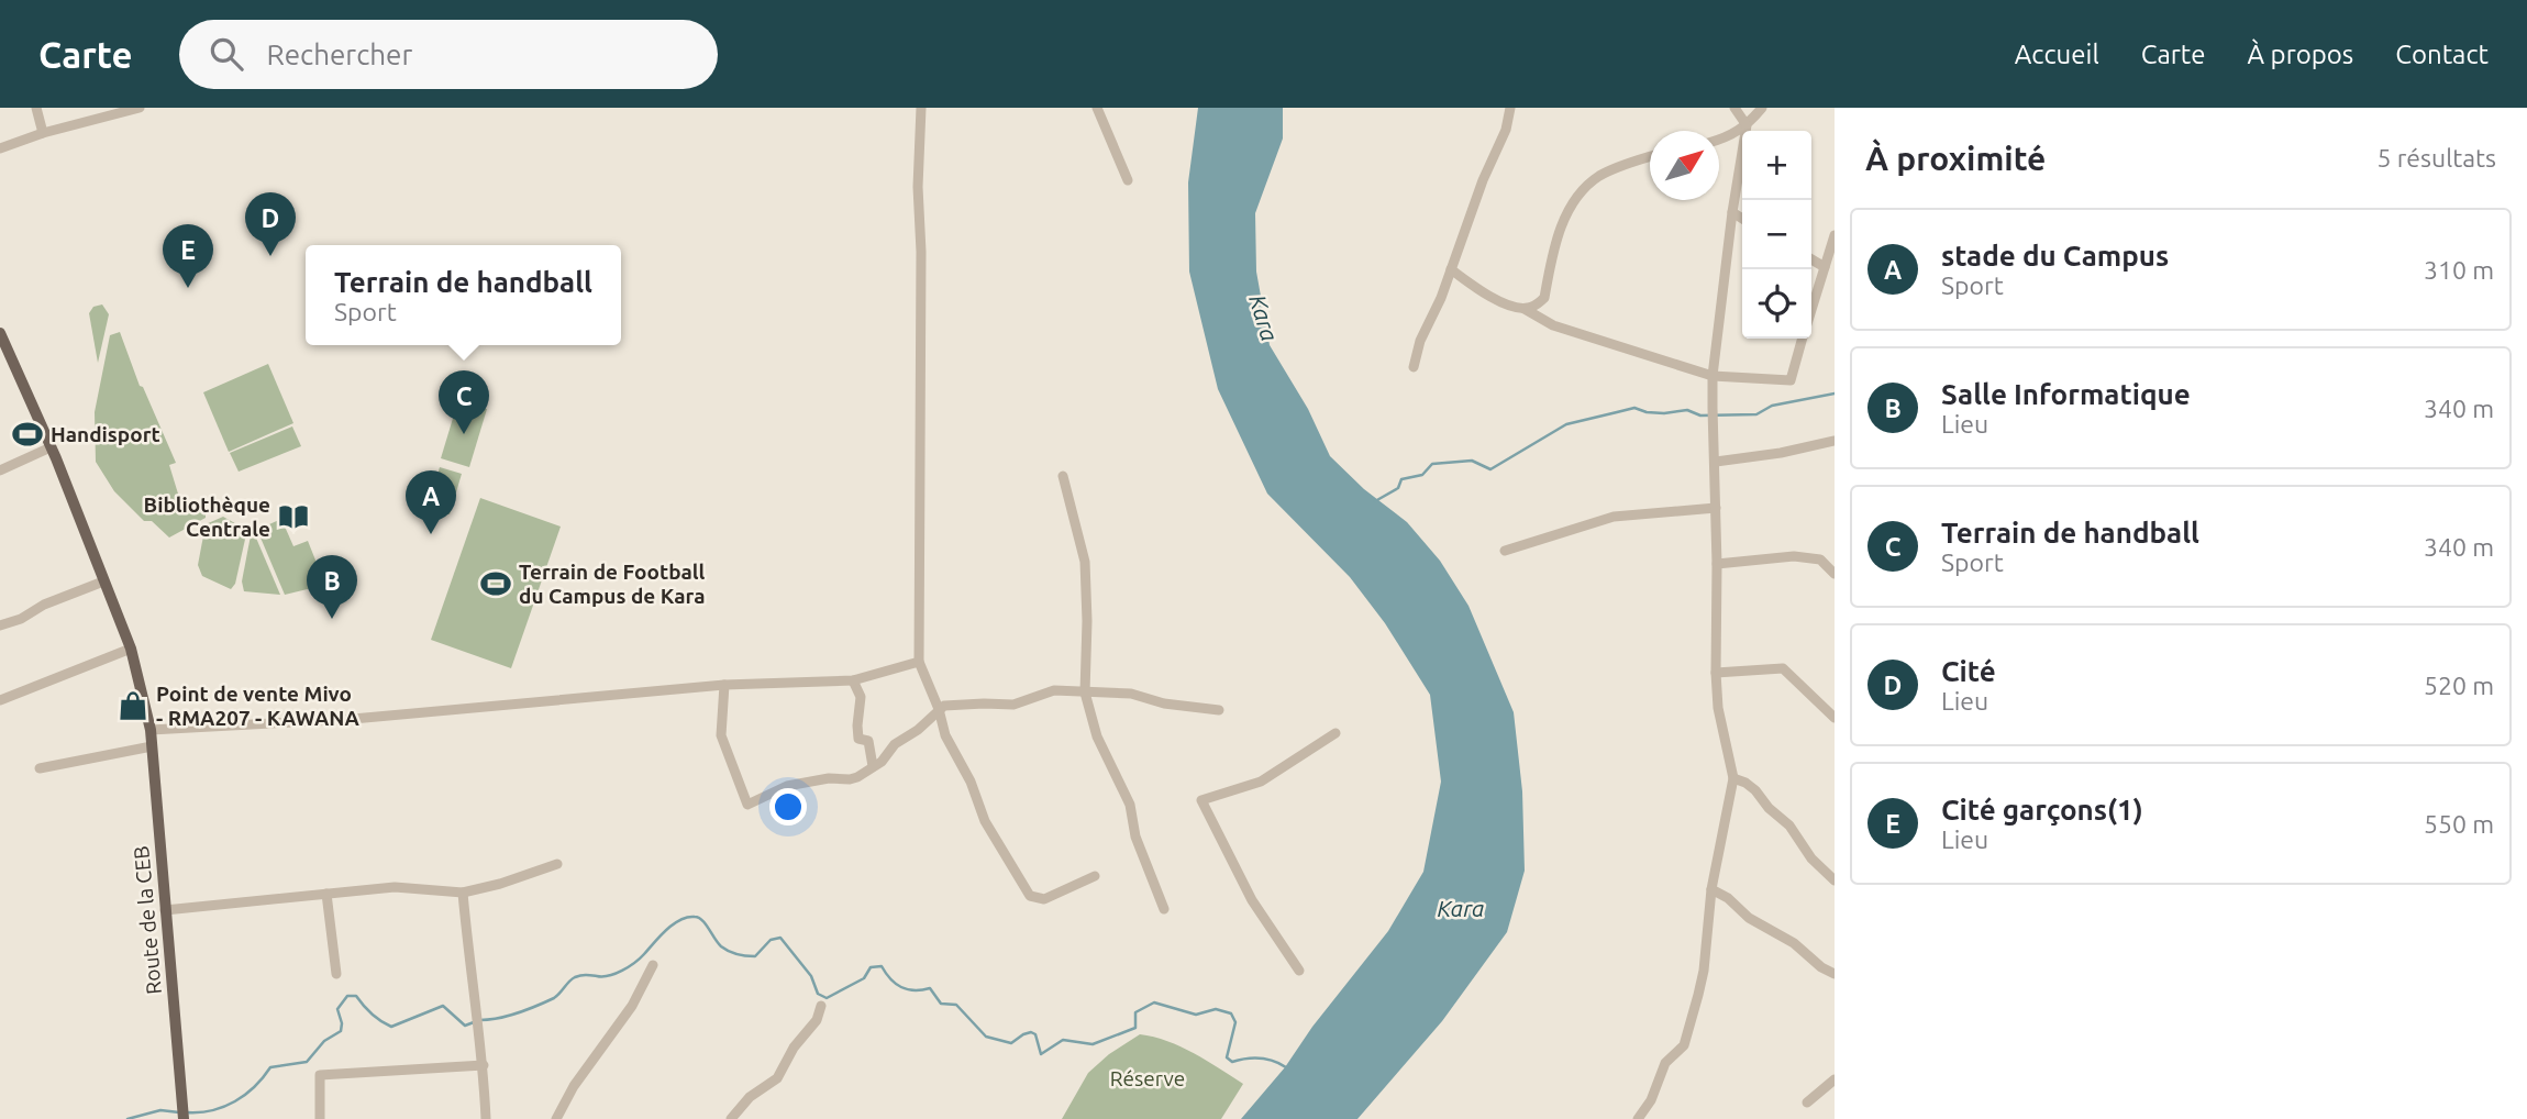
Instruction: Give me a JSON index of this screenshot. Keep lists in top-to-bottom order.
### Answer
{
  "streets": {
    "main road": ["Route de la CEB"]
  },
  "water": ["Kara"],
  "parks": ["Réserve"],
  "places": {
    "sports": ["Handisport", "Terrain de Football du Campus de Kara"],
    "library": ["Bibliothèque Centrale"],
    "shop": ["Point de vente Mivo - RMA207 - KAWANA"]
  },
  "north": "top right",
  "page": {
    "header": "Carte",
    "search": "Rechercher",
    "nav": [
      "Accueil",
      "Carte",
      "À propos",
      "Contact"
    ],
    "heading": ["À proximité", "5 résultats"],
    "map_buttons": ["+", "−"],
    "pins": [
      "D",
      "E",
      "C",
      "A",
      "B"
    ],
    "list": [
      {
        "mark": "A",
        "name": "stade du Campus",
        "note": "Sport",
        "value": "310 m"
      },
      {
        "mark": "B",
        "name": "Salle Informatique",
        "note": "Lieu",
        "value": "340 m"
      },
      {
        "mark": "C",
        "name": "Terrain de handball",
        "note": "Sport",
        "value": "340 m"
      },
      {
        "mark": "D",
        "name": "Cité",
        "note": "Lieu",
        "value": "520 m"
      },
      {
        "mark": "E",
        "name": "Cité garçons(1)",
        "note": "Lieu",
        "value": "550 m"
      }
    ],
    "popup": ["Terrain de handball", "Sport"]
  }
}
